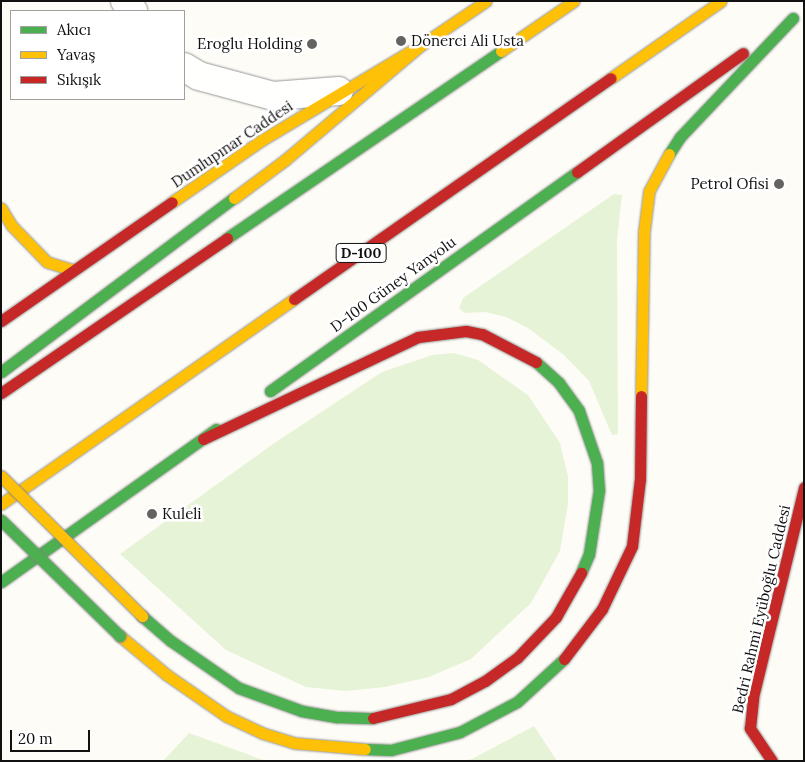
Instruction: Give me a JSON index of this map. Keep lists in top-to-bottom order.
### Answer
{
  "streets": {
    "main road": [
      "Dumlupınar Caddesi",
      "D-100",
      "D-100 Güney Yanyolu",
      "Bedri Rahmi Eyüboğlu Caddesi"
    ]
  },
  "places": [
    "Dönerci Ali Usta",
    "Eroglu Holding",
    "Petrol Ofisi",
    "Kuleli"
  ],
  "legend": ["Akıcı", "Yavaş", "Sıkışık"],
  "scale_bar": "20 m"
}
